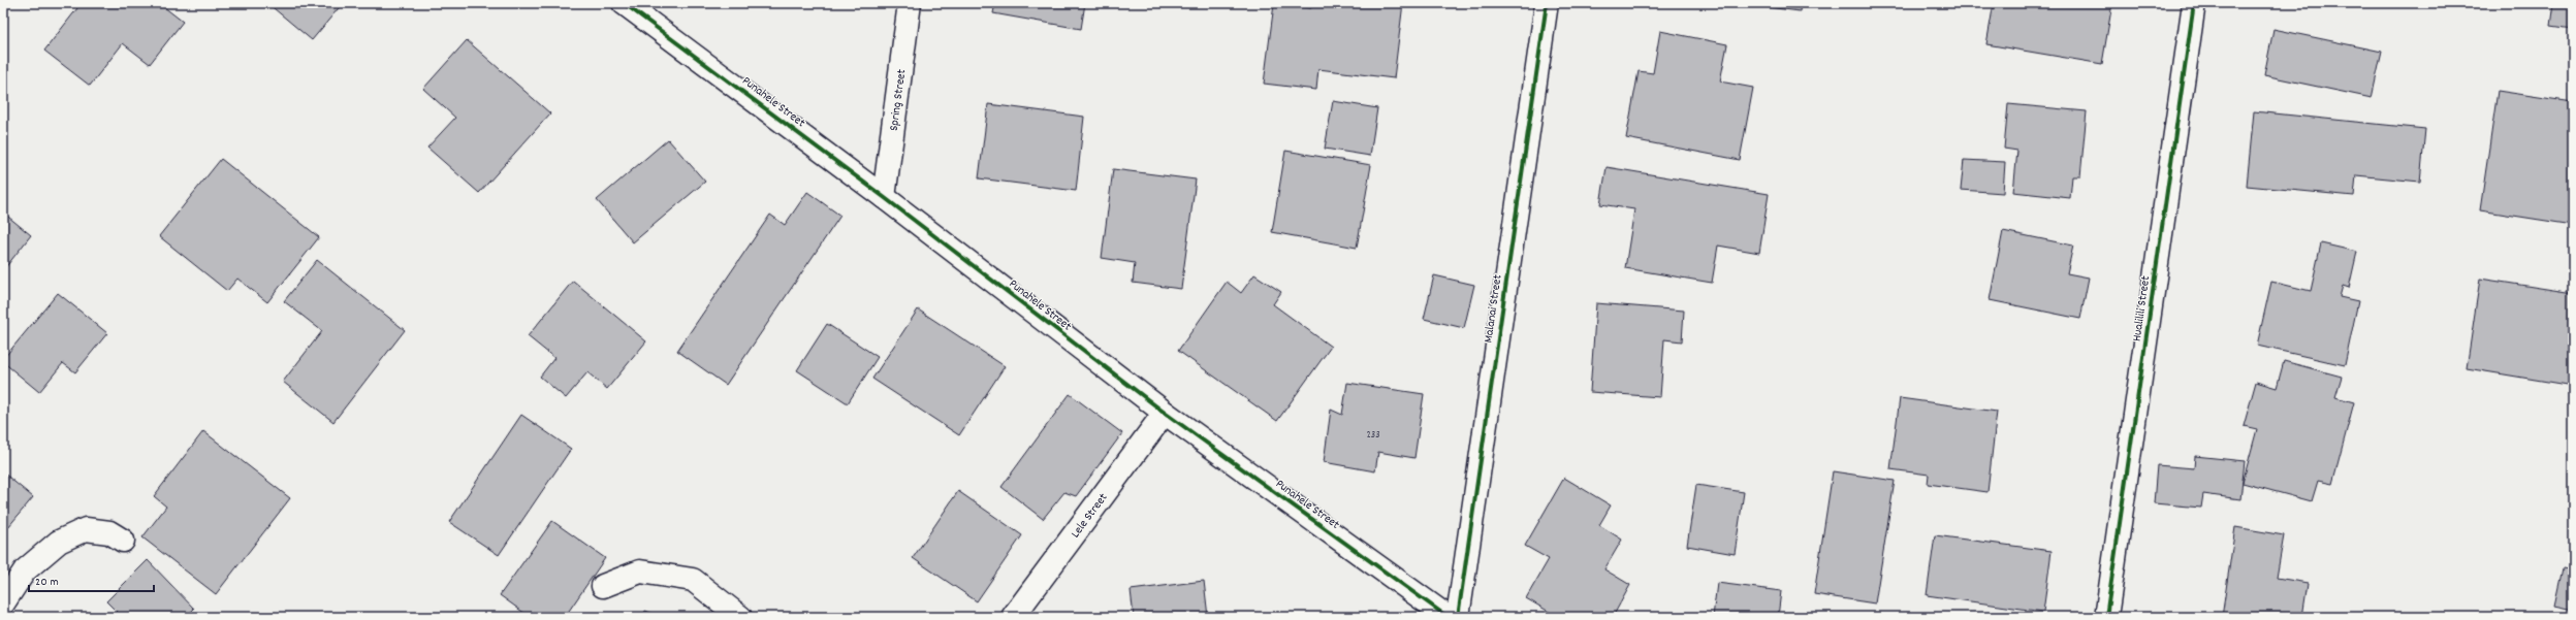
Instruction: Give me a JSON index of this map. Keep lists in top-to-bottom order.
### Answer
{
  "streets": {
    "street": [
      "Spring Street",
      "Punahele Street",
      "Malanai Street",
      "Hualilili Street",
      "Lele Street"
    ]
  },
  "crossings": [
    ["Spring Street", "Punahele Street"],
    ["Punahele Street", "Lele Street"]
  ],
  "house_numbers": ["233"],
  "scale_bar": "20 m"
}
